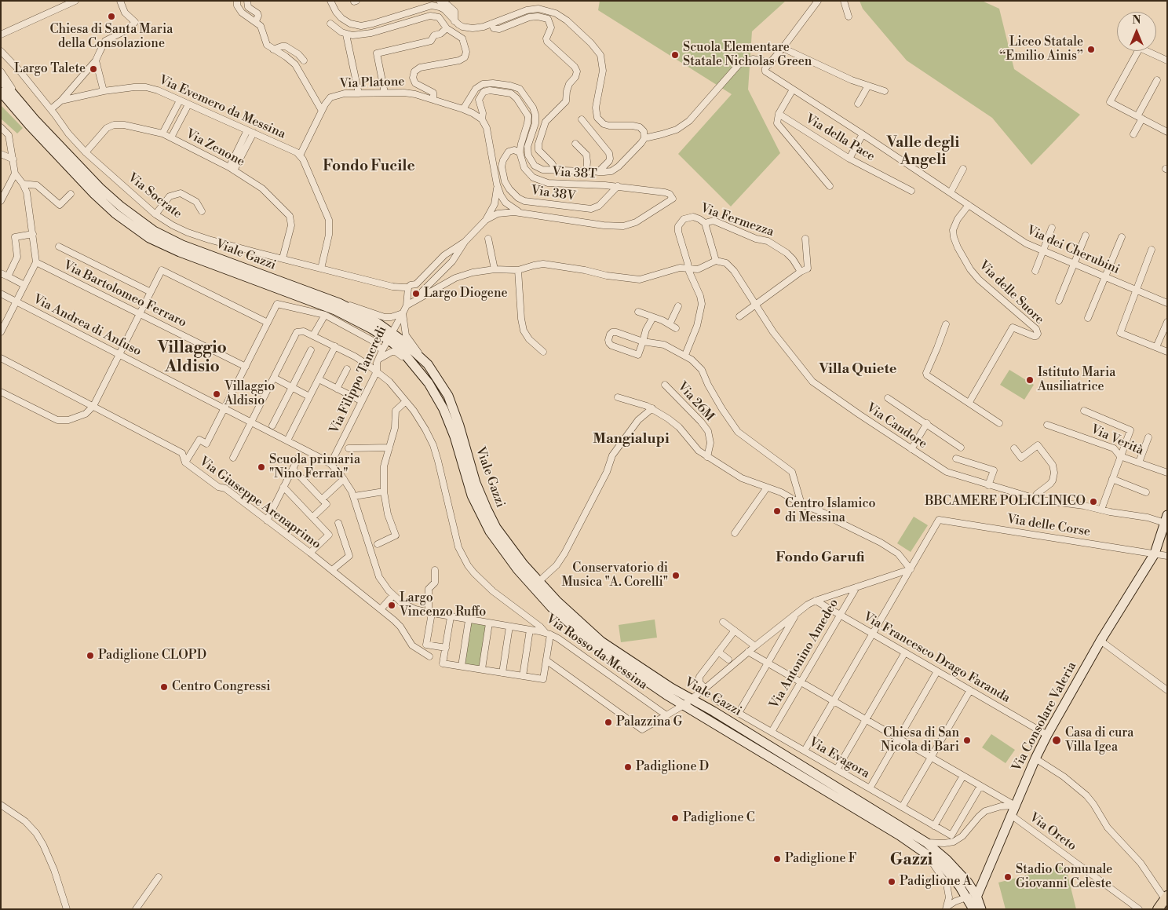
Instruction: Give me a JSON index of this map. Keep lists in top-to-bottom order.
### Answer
{
  "streets": {
    "main road": ["Viale Gazzi", "Via Consolare Valeria"],
    "street": [
      "Via Platone",
      "Via Evemero da Messina",
      "Via della Pace",
      "Via Zenone",
      "Via 38T",
      "Via 38V",
      "Via Socrate",
      "Via Fermezza",
      "Via dei Cherubini",
      "Via delle Suore",
      "Via Bartolomeo Ferraro",
      "Via Andrea di Anfuso",
      "Via Filippo Tancredi",
      "Via 26M",
      "Via Candore",
      "Via Verità",
      "Via Giuseppe Arenaprimo",
      "Via delle Corse",
      "Via Rosso da Messina",
      "Via Antonino Amedeo",
      "Via Francesco Drago Faranda",
      "Via Evagora",
      "Via Oreto"
    ]
  },
  "crossings": [
    ["Via Platone", "Via Evemero da Messina"],
    ["Via Zenone", "Via Socrate"],
    ["Via 38T", "Via 38V"],
    ["Via dei Cherubini", "Via delle Suore"],
    ["Viale Gazzi", "Via Filippo Tancredi"],
    ["Viale Gazzi", "Via Consolare Valeria"],
    ["Via Andrea di Anfuso", "Via Filippo Tancredi"],
    ["Via Andrea di Anfuso", "Via Rosso da Messina"],
    ["Via Filippo Tancredi", "Via Rosso da Messina"],
    ["Via Candore", "Via Consolare Valeria"],
    ["Via delle Corse", "Via Consolare Valeria"],
    ["Via Antonino Amedeo", "Via Francesco Drago Faranda"],
    ["Via Antonino Amedeo", "Via Evagora"],
    ["Via Francesco Drago Faranda", "Via Consolare Valeria"],
    ["Via Consolare Valeria", "Via Oreto"]
  ],
  "districts": [
    "Valle degli Angeli",
    "Fondo Fucile",
    "Villaggio Aldisio",
    "Villa Quiete",
    "Mangialupi",
    "Fondo Garufi",
    "Gazzi"
  ],
  "places": [
    "Chiesa di Santa Maria della Consolazione",
    "Liceo Statale “Emilio Ainis”",
    "Scuola Elementare Statale Nicholas Green",
    "Largo Talete",
    "Largo Diogene",
    "Istituto Maria Ausiliatrice",
    "Villaggio Aldisio",
    "Scuola primaria \"Nino Ferraù\"",
    "BBCAMERE POLICLINICO",
    "Centro Islamico di Messina",
    "Conservatorio di Musica \"A. Corelli\"",
    "Largo Vincenzo Ruffo",
    "Padiglione CLOPD",
    "Centro Congressi",
    "Palazzina G",
    "Chiesa di San Nicola di Bari",
    "Casa di cura Villa Igea",
    "Padiglione D",
    "Padiglione C",
    "Padiglione F",
    "Stadio Comunale Giovanni Celeste",
    "Padiglione A"
  ],
  "north": "top"
}
